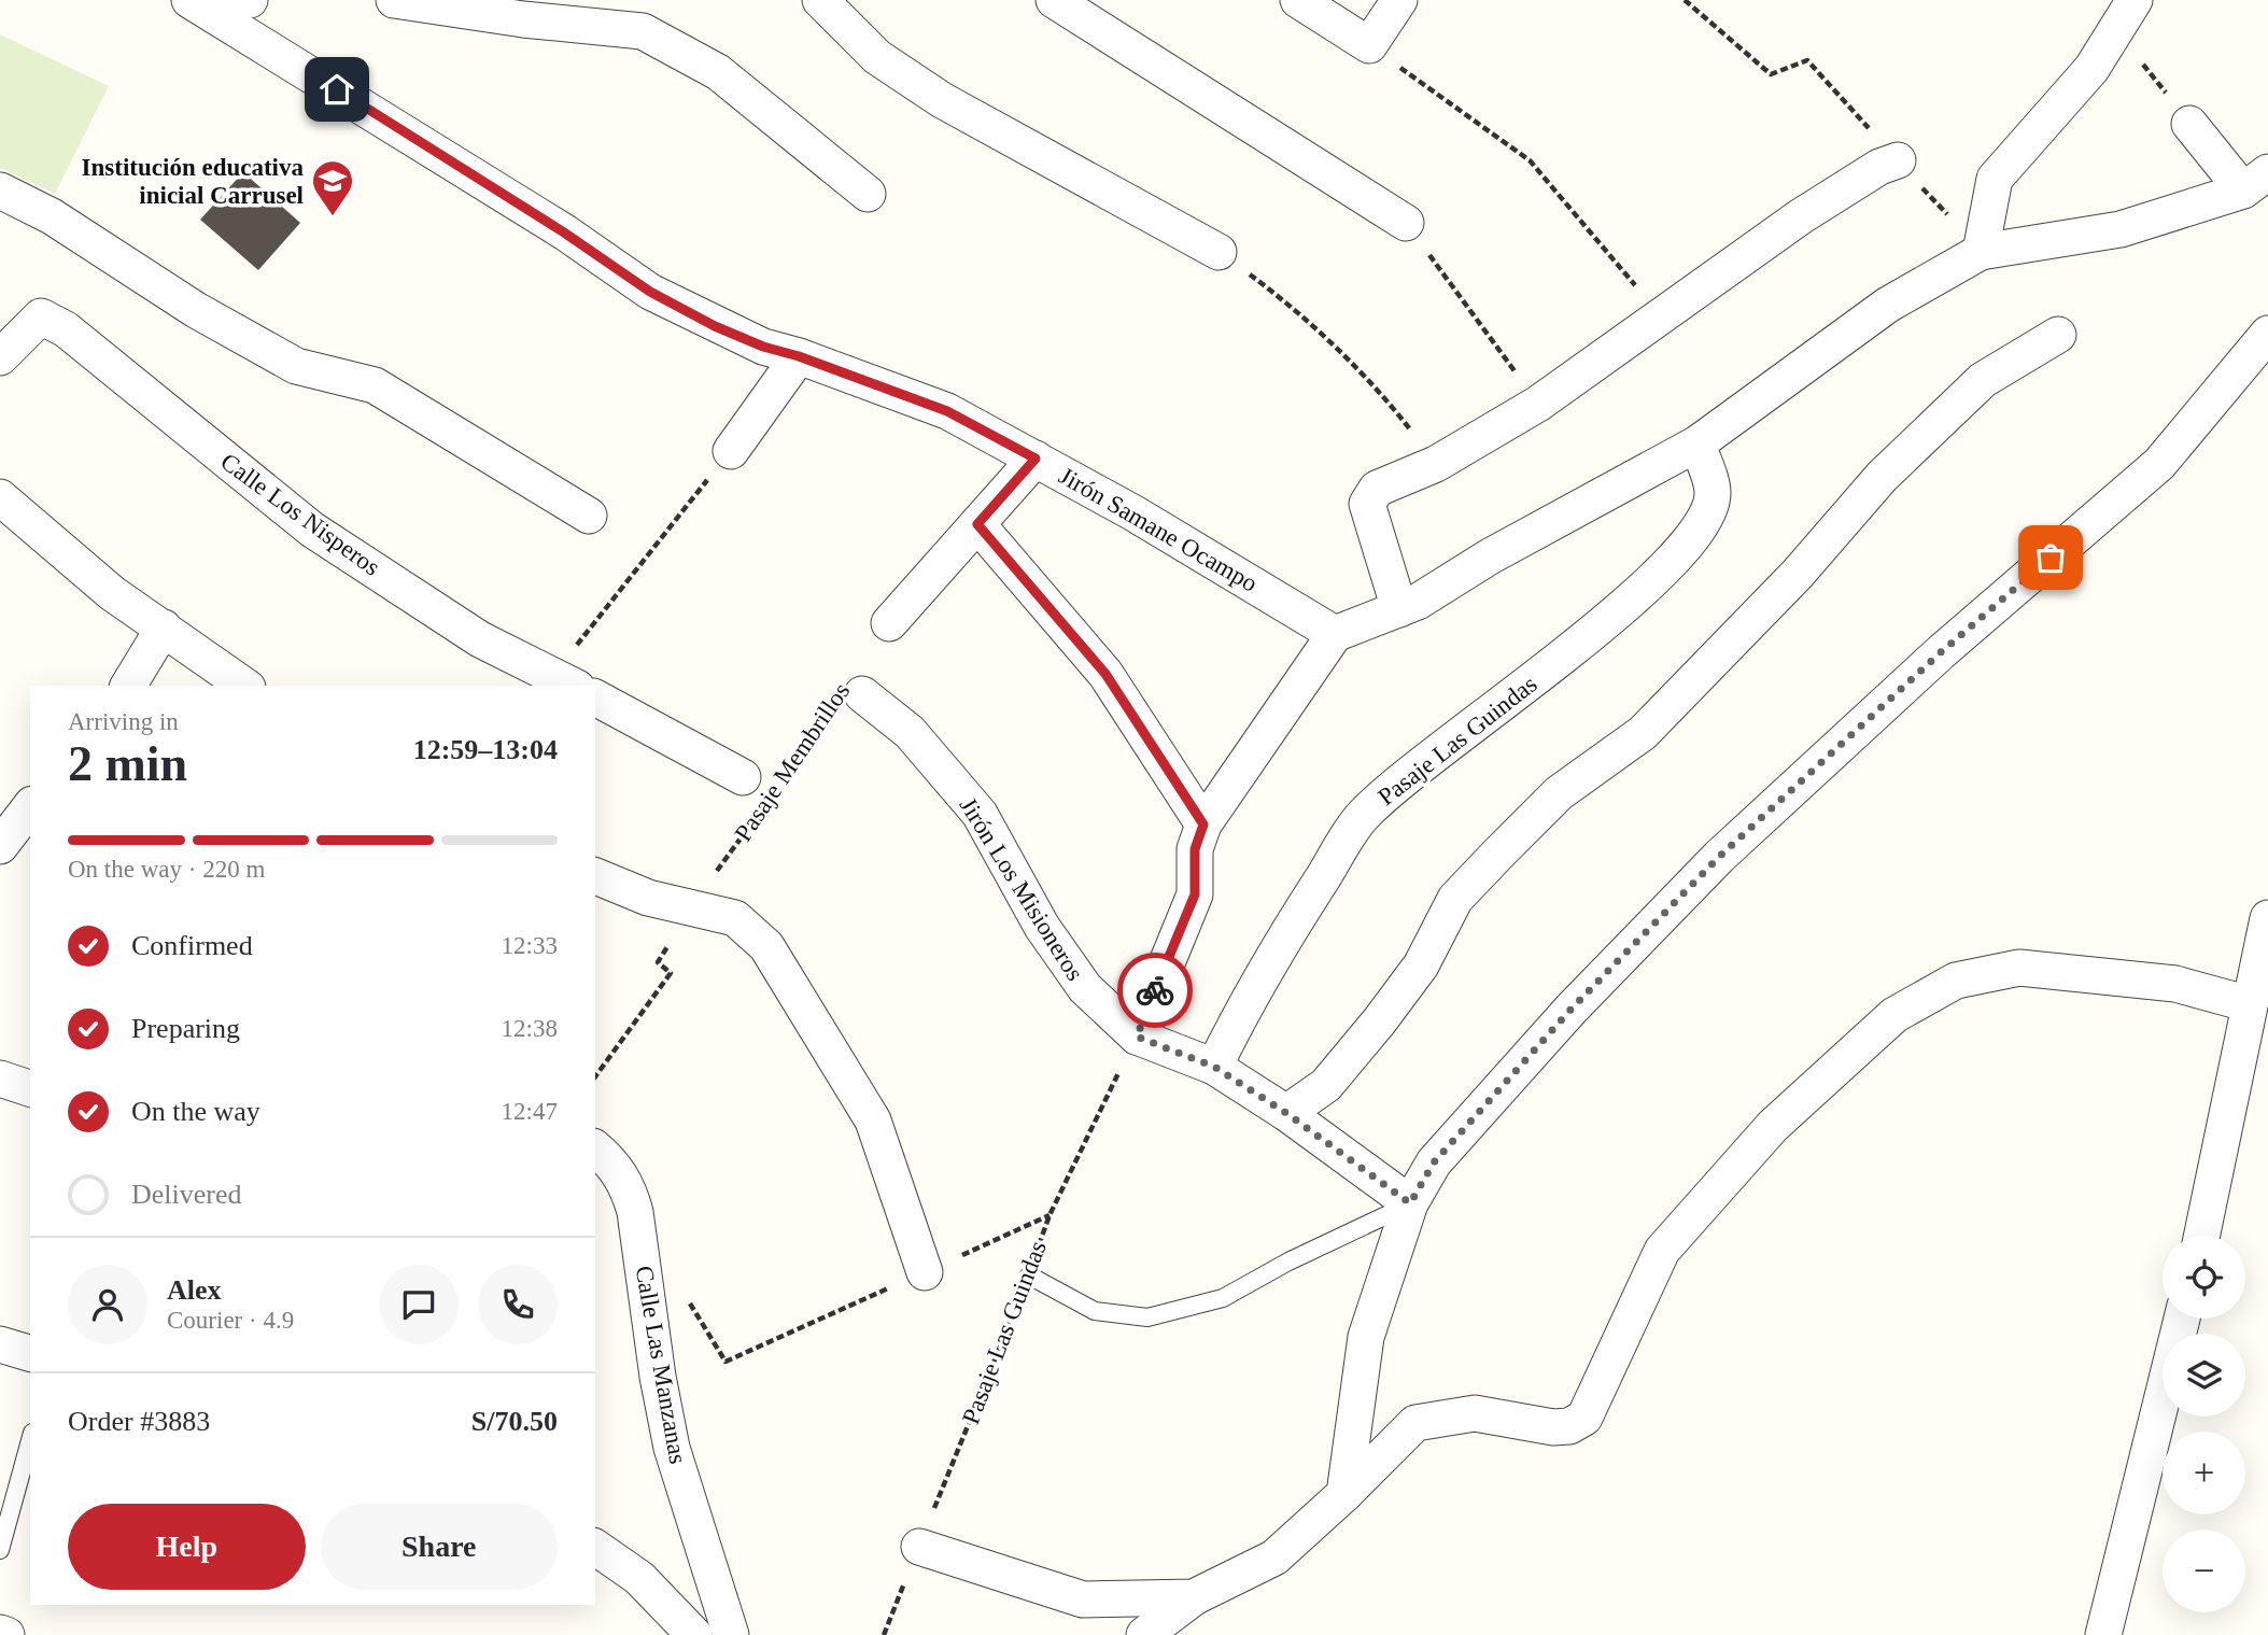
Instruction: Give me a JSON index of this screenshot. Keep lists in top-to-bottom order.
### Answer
{
  "streets": {
    "street": [
      "Calle Los Nisperos",
      "Jirón Samane Ocampo",
      "Pasaje Las Guindas",
      "Jirón Los Misioneros",
      "Calle Las Manzanas"
    ],
    "path": ["Pasaje Membrillos"]
  },
  "crossings": [
    ["Pasaje Las Guindas", "Jirón Los Misioneros"]
  ],
  "places": {
    "school or university": ["Institución educativa inicial Carrusel"]
  },
  "page": {
    "heading": ["2 min", "Arriving in", "12:59–13:04"],
    "panel": [
      "Alex",
      "Courier · 4.9",
      "Order #3883",
      "S/70.50"
    ],
    "bar": "On the way · 220 m",
    "list": [
      ["Confirmed", "12:33"],
      ["Preparing", "12:38"],
      ["On the way", "12:47"],
      "Delivered"
    ],
    "map_buttons": ["+", "−"],
    "buttons": ["Help", "Share"]
  }
}
